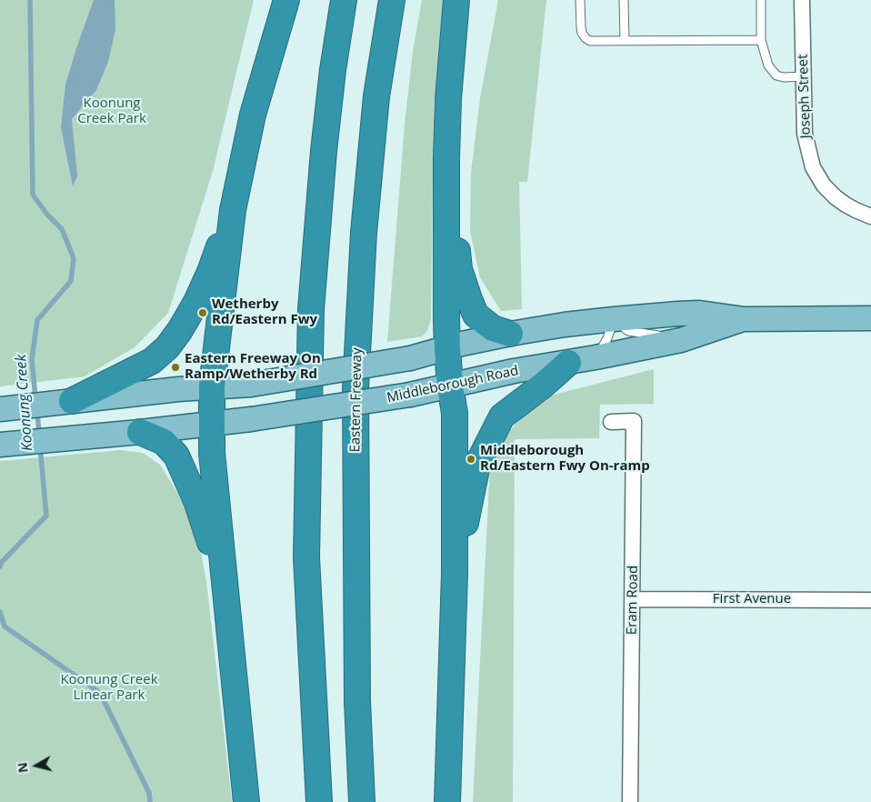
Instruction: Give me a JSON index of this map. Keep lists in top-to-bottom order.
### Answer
{
  "streets": {
    "highway": ["Eastern Freeway"],
    "main road": ["Middleborough Road"],
    "street": ["Joseph Street", "First Avenue", "Eram Road"]
  },
  "crossings": [
    ["First Avenue", "Eram Road"]
  ],
  "water": ["Koonung Creek"],
  "parks": ["Koonung Creek Park", "Koonung Creek Linear Park"],
  "places": ["Wetherby Rd/Eastern Fwy", "Eastern Freeway On Ramp/Wetherby Rd", "Middleborough Rd/Eastern Fwy On-ramp"],
  "north": "left"
}
